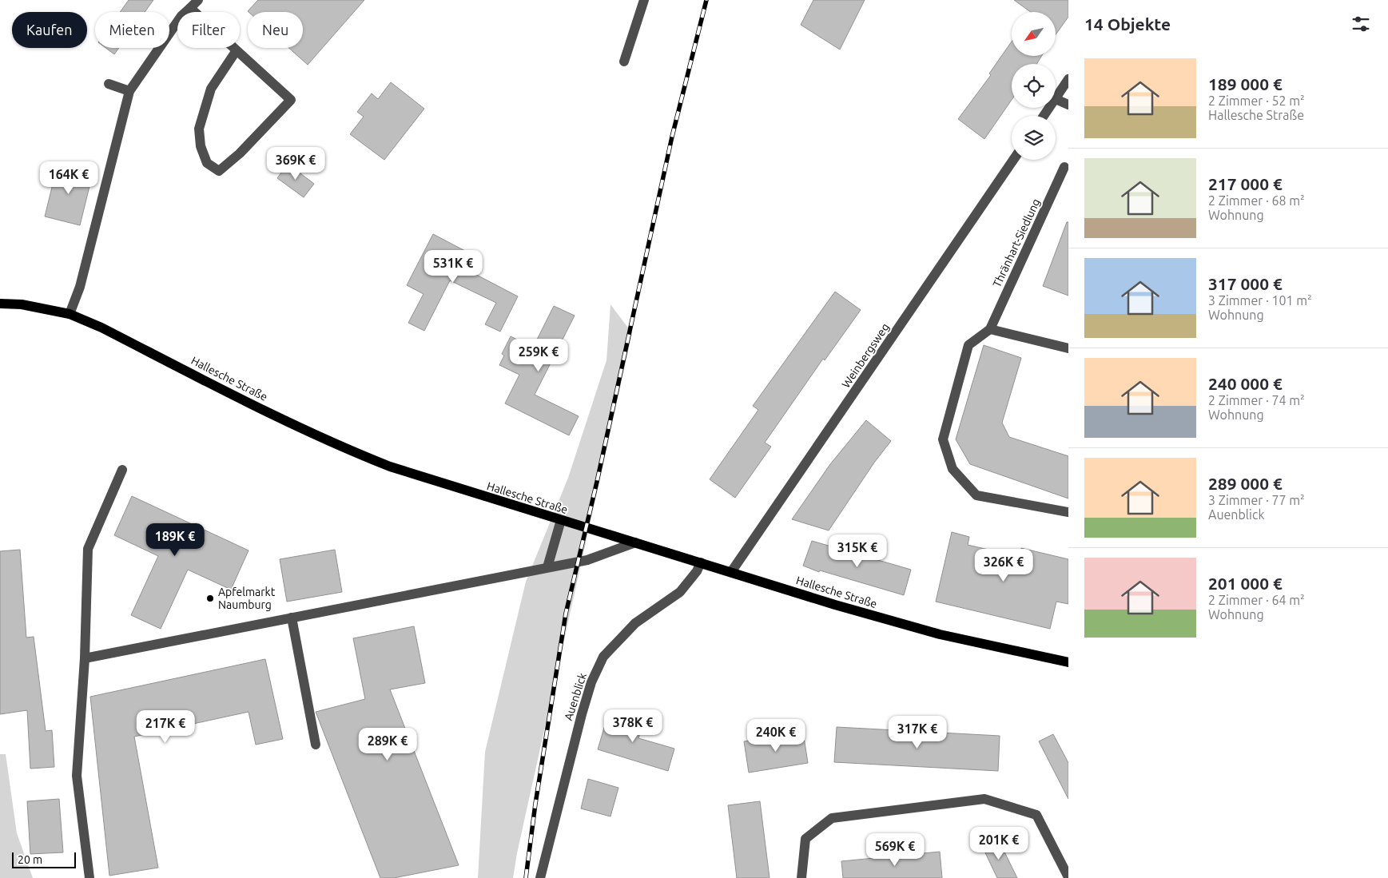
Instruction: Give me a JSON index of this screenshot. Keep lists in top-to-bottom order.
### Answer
{
  "streets": {
    "main road": ["Hallesche Straße"],
    "street": ["Thränhart-Siedlung", "Weinbergsweg", "Auenblick"]
  },
  "crossings": [
    ["Weinbergsweg", "Hallesche Straße"],
    ["Hallesche Straße", "Auenblick"]
  ],
  "places": ["Apfelmarkt Naumburg"],
  "scale_bar": "20 m",
  "north": "bottom left",
  "page": {
    "heading": "14 Objekte",
    "chip": [
      "Kaufen",
      "Mieten",
      "Filter",
      "Neu"
    ],
    "list": [
      {
        "name": "189 000 €",
        "note": "2 Zimmer · 52 m² · Hallesche Straße"
      },
      {
        "name": "217 000 €",
        "note": "2 Zimmer · 68 m² · Wohnung"
      },
      {
        "name": "317 000 €",
        "note": "3 Zimmer · 101 m² · Wohnung"
      },
      {
        "name": "240 000 €",
        "note": "2 Zimmer · 74 m² · Wohnung"
      },
      {
        "name": "289 000 €",
        "note": "3 Zimmer · 77 m² · Auenblick"
      },
      {
        "name": "201 000 €",
        "note": "2 Zimmer · 64 m² · Wohnung"
      }
    ],
    "price": [
      "369K €",
      "164K €",
      "531K €",
      "259K €",
      "189K €",
      "315K €",
      "326K €",
      "378K €",
      "217K €",
      "317K €",
      "240K €",
      "289K €",
      "201K €",
      "569K €"
    ],
    "scale": "20 m"
  }
}
